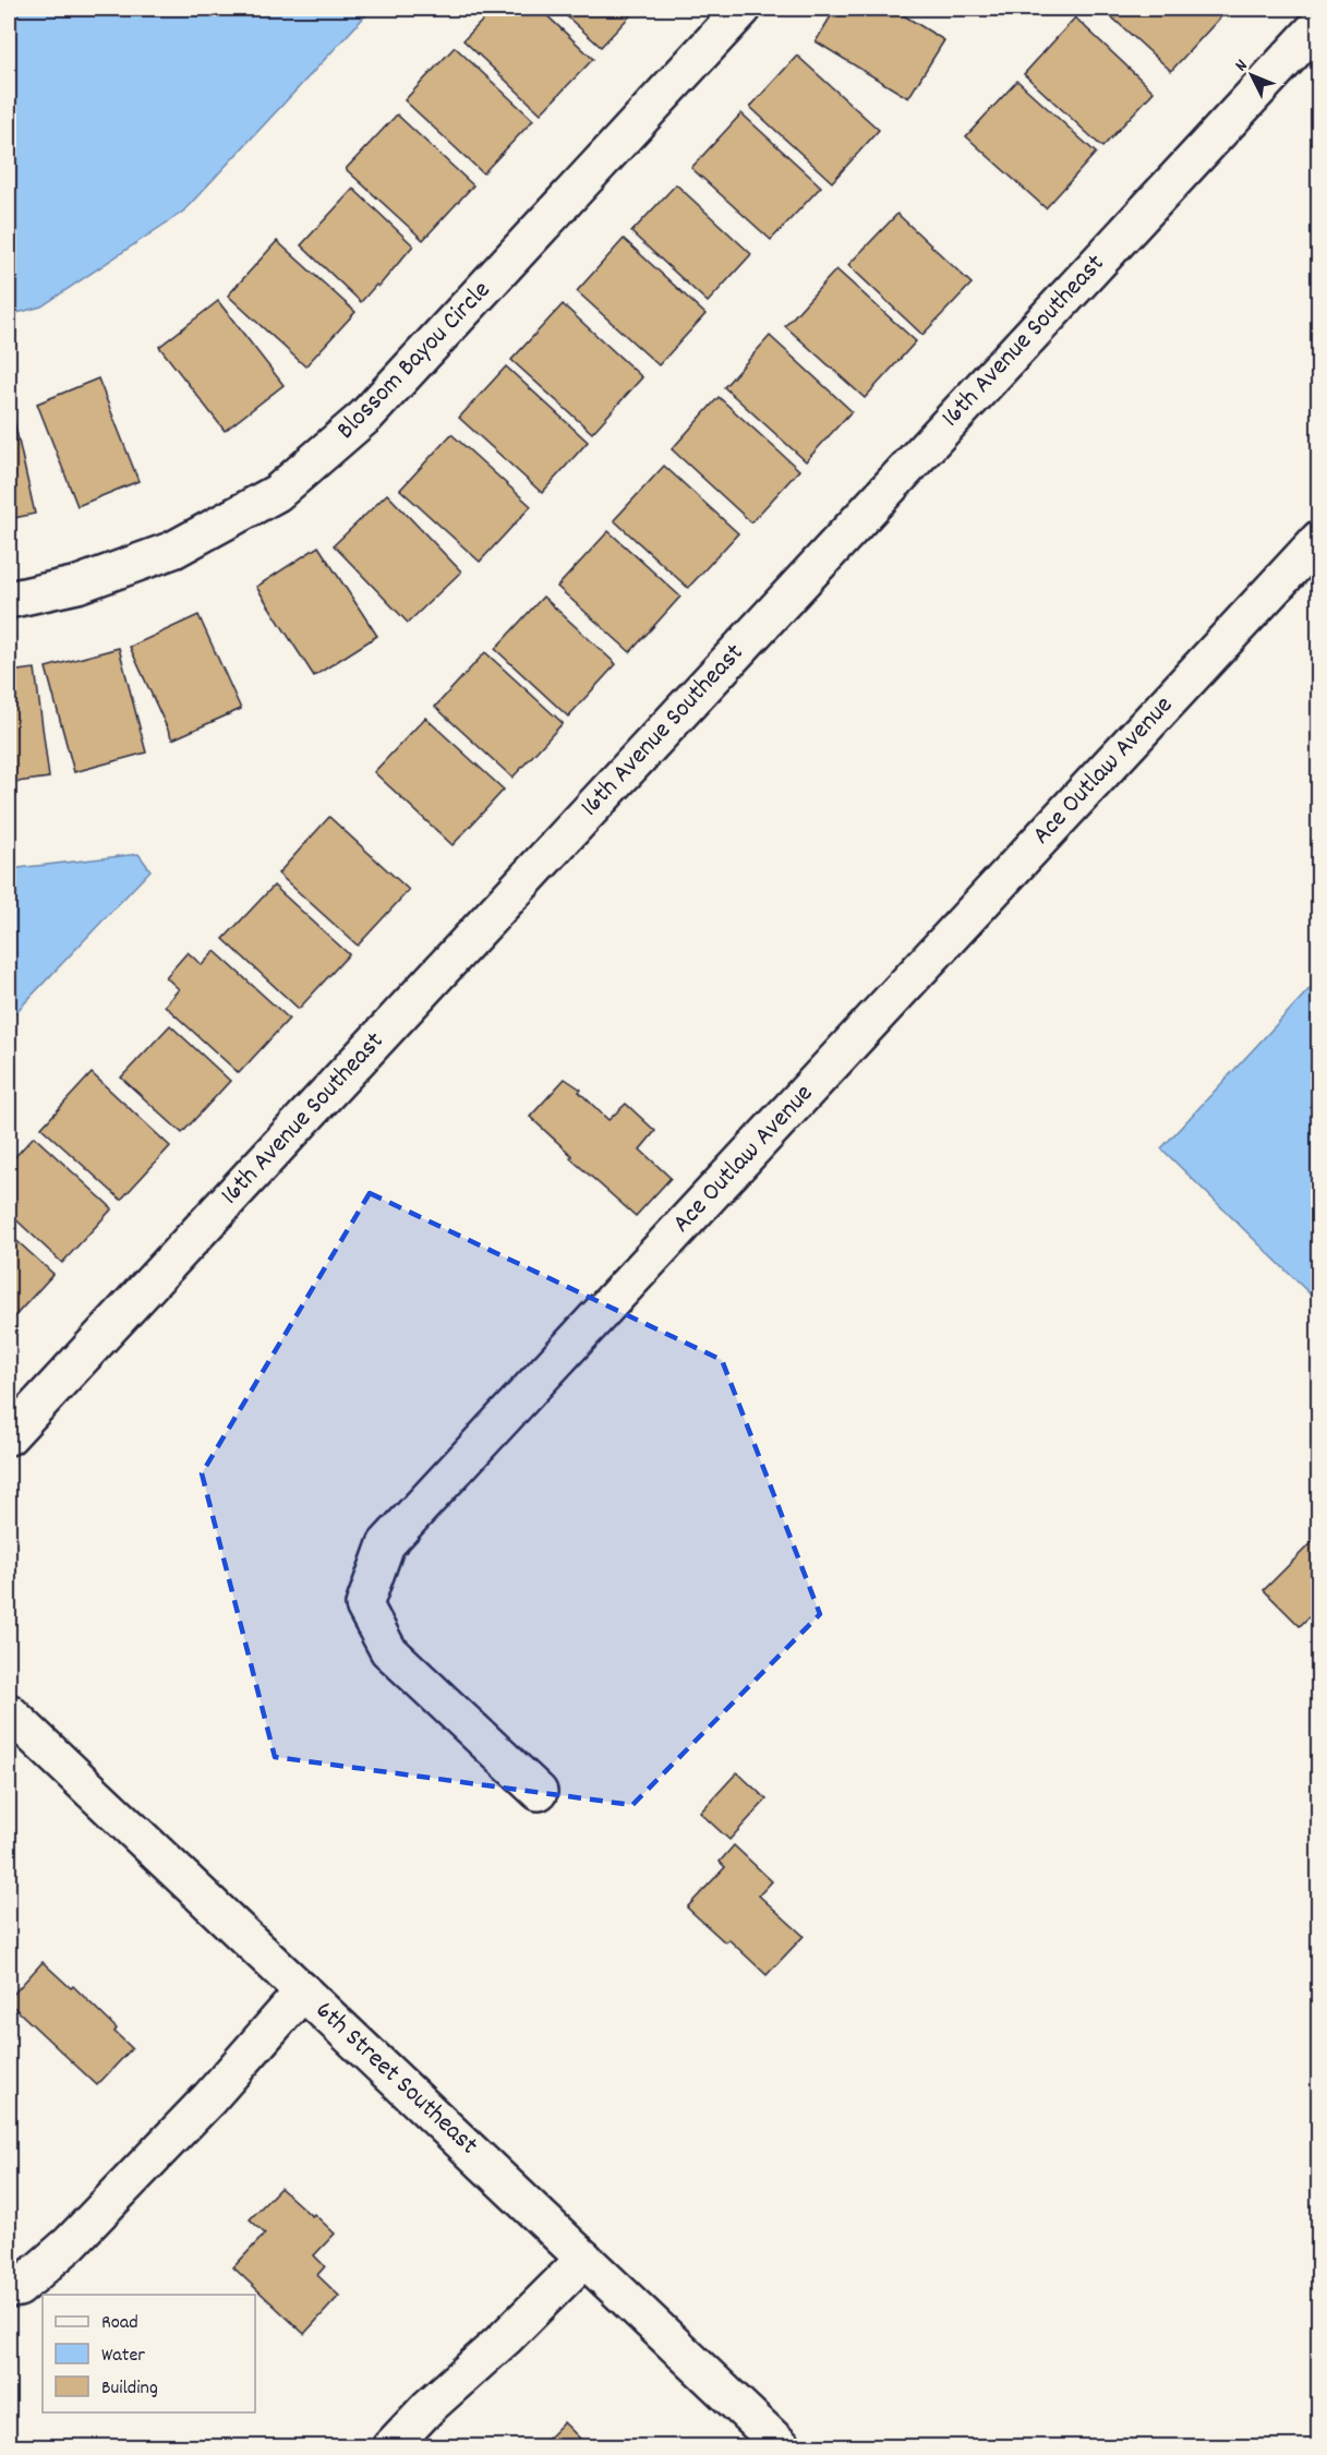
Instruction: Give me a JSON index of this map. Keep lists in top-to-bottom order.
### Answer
{
  "streets": {
    "street": [
      "16th Avenue Southeast",
      "Blossom Bayou Circle",
      "Ace Outlaw Avenue",
      "6th Street Southeast"
    ]
  },
  "legend": ["Road", "Water", "Building"],
  "north": "top left"
}
